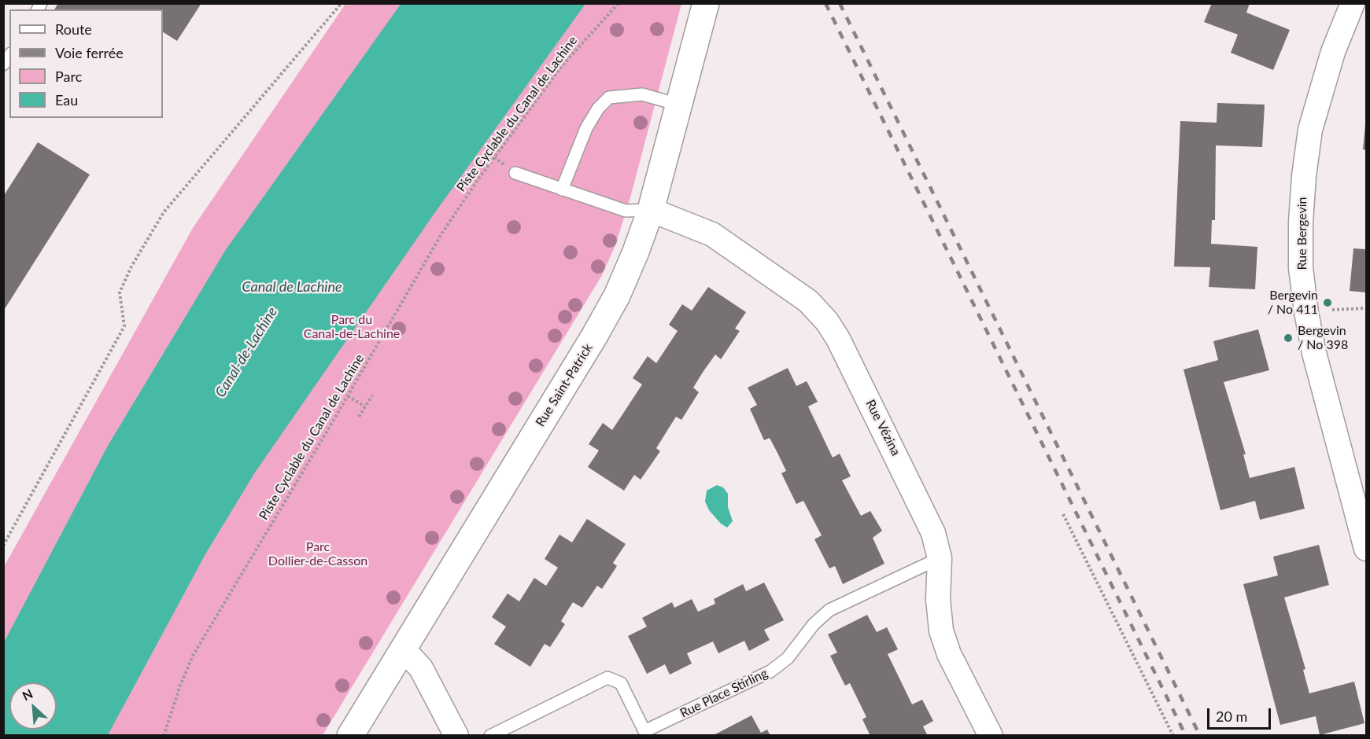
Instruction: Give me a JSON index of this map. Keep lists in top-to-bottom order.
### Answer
{
  "streets": {
    "main road": ["Rue Saint-Patrick"],
    "street": ["Rue Bergevin", "Rue Vézina"],
    "lane": ["Rue Place Stirling"],
    "path": ["Piste Cyclable du Canal de Lachine"]
  },
  "crossings": [
    ["Rue Saint-Patrick", "Rue Vézina"],
    ["Rue Vézina", "Rue Place Stirling"]
  ],
  "water": ["Canal de Lachine", "Canal-de-Lachine"],
  "parks": ["Parc du Canal-de-Lachine", "Parc Dollier-de-Casson"],
  "places": ["Bergevin / No 411", "Bergevin / No 398"],
  "legend": [
    "Route",
    "Voie ferrée",
    "Parc",
    "Eau"
  ],
  "scale_bar": "20 m",
  "north": "top left"
}
